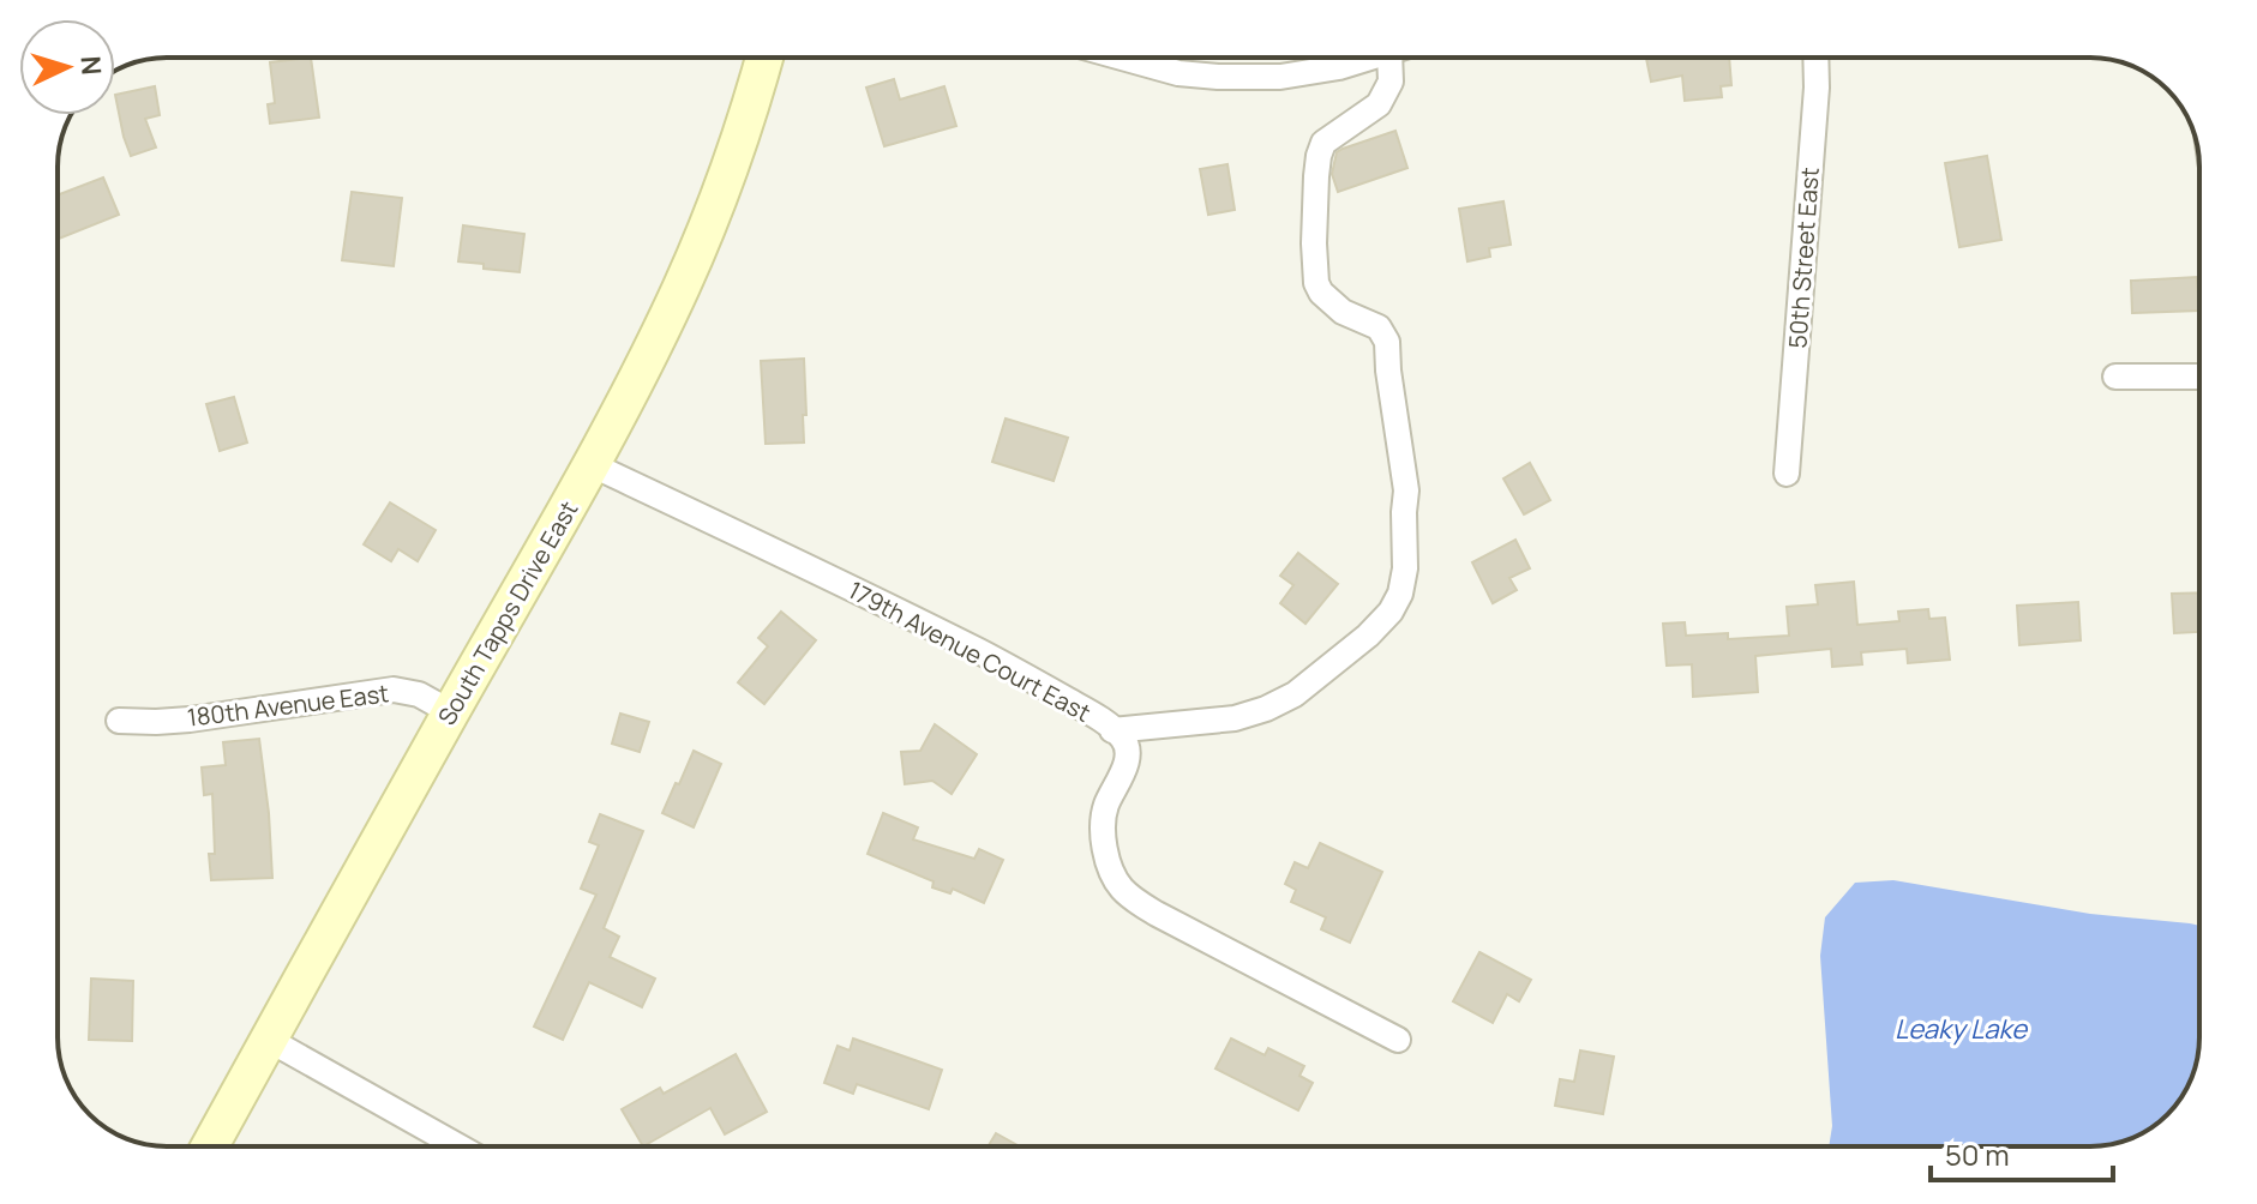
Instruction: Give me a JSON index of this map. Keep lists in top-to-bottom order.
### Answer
{
  "streets": {
    "street": [
      "50th Street East",
      "South Tapps Drive East",
      "179th Avenue Court East",
      "180th Avenue East"
    ]
  },
  "crossings": [
    ["South Tapps Drive East", "179th Avenue Court East"],
    ["South Tapps Drive East", "180th Avenue East"]
  ],
  "water": ["Leaky Lake"],
  "scale_bar": "50 m",
  "north": "right"
}
